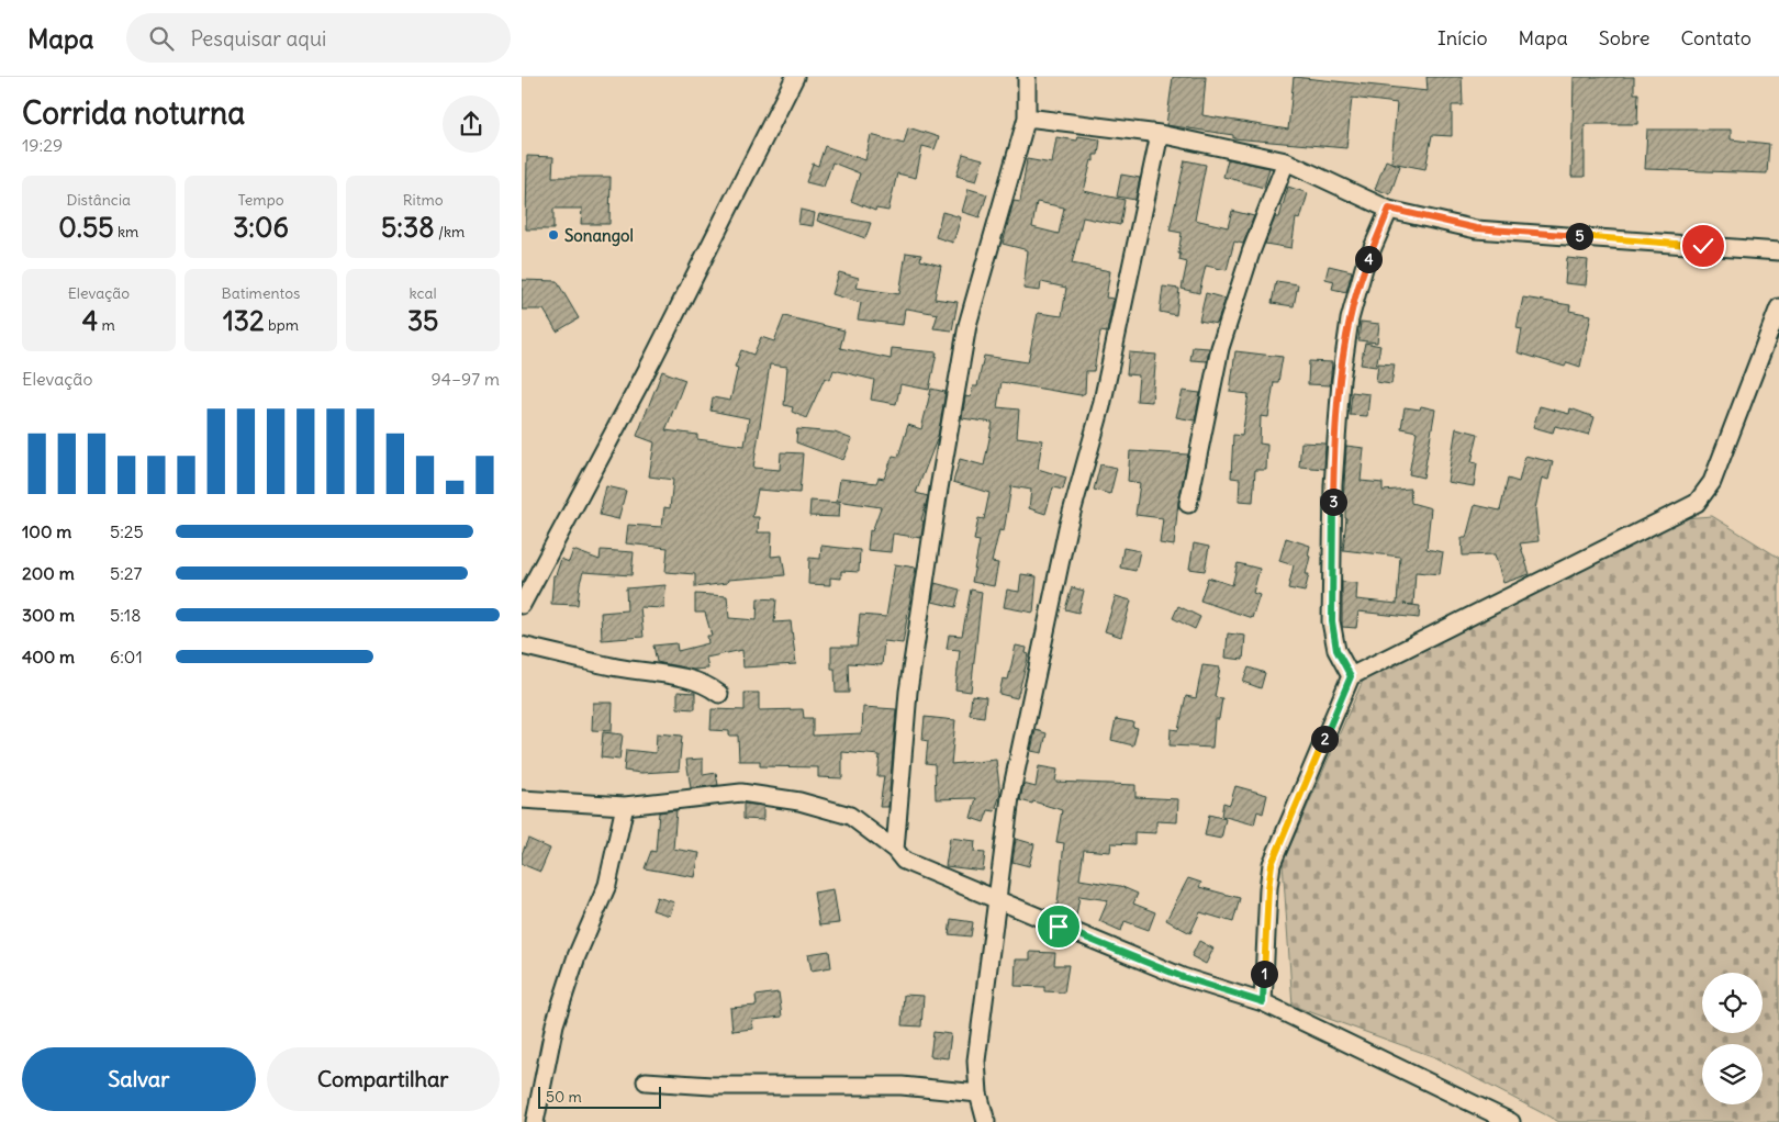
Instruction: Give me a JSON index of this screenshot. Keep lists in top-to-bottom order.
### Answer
{
  "places": ["Sonangol"],
  "scale_bar": "50 m",
  "page": {
    "header": "Mapa",
    "search": "Pesquisar aqui",
    "nav": [
      "Início",
      "Mapa",
      "Sobre",
      "Contato"
    ],
    "heading": ["Corrida noturna", "19:29"],
    "stats": [
      ["Distância", "0.55 km"],
      ["Tempo", "3:06"],
      ["Ritmo", "5:38 /km"],
      ["Elevação", "4 m"],
      ["Batimentos", "132 bpm"],
      ["kcal", "35"]
    ],
    "pins": [
      "5",
      "4",
      "3",
      "2",
      "1"
    ],
    "chart": ["Elevação", "94–97 m"],
    "list": [
      {
        "name": "100 m",
        "note": "5:25"
      },
      {
        "name": "200 m",
        "note": "5:27"
      },
      {
        "name": "300 m",
        "note": "5:18"
      },
      {
        "name": "400 m",
        "note": "6:01"
      }
    ],
    "buttons": ["Salvar", "Compartilhar"],
    "scale": "50 m"
  }
}
